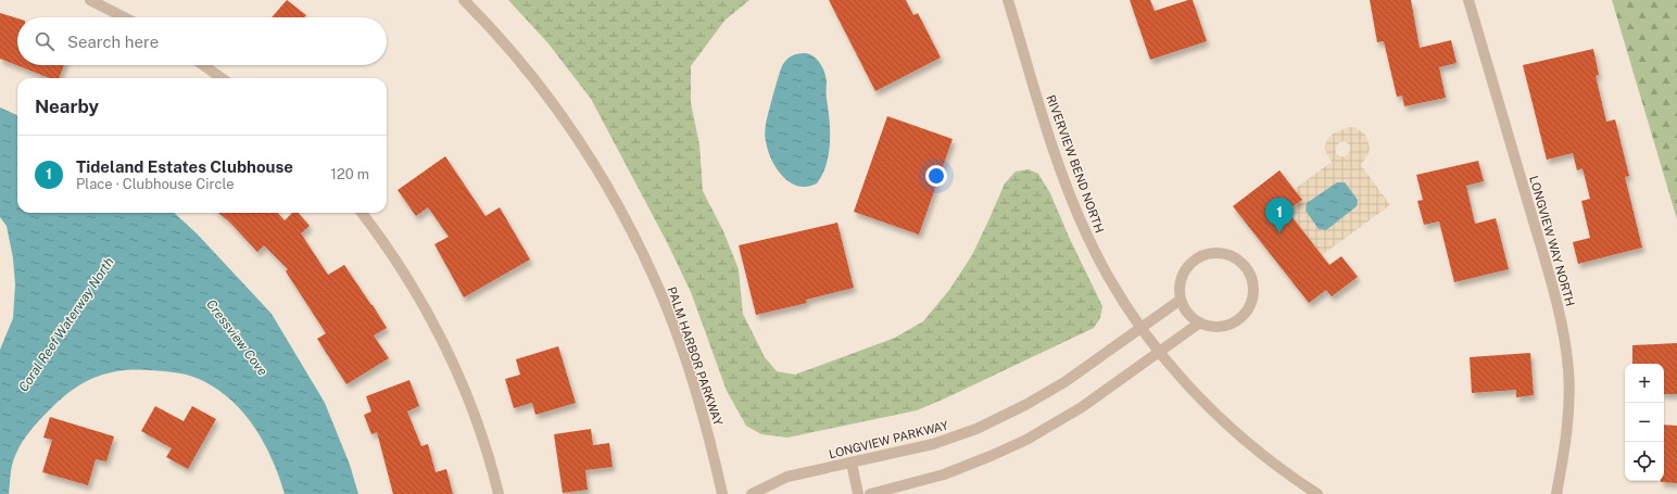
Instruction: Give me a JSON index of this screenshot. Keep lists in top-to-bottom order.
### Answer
{
  "streets": {
    "street": [
      "RIVERVIEW BEND NORTH",
      "LONGVIEW WAY NORTH",
      "PALM HARBOR PARKWAY",
      "LONGVIEW PARKWAY"
    ]
  },
  "crossings": [
    ["RIVERVIEW BEND NORTH", "LONGVIEW PARKWAY"]
  ],
  "water": ["Coral Reef Waterway North", "Cressview Cove"],
  "page": {
    "search": "Search here",
    "heading": "Nearby",
    "list": [
      {
        "mark": "1",
        "name": "Tideland Estates Clubhouse",
        "note": "Place · Clubhouse Circle",
        "value": "120 m"
      }
    ],
    "pins": "1",
    "map_buttons": ["+", "−"]
  }
}
